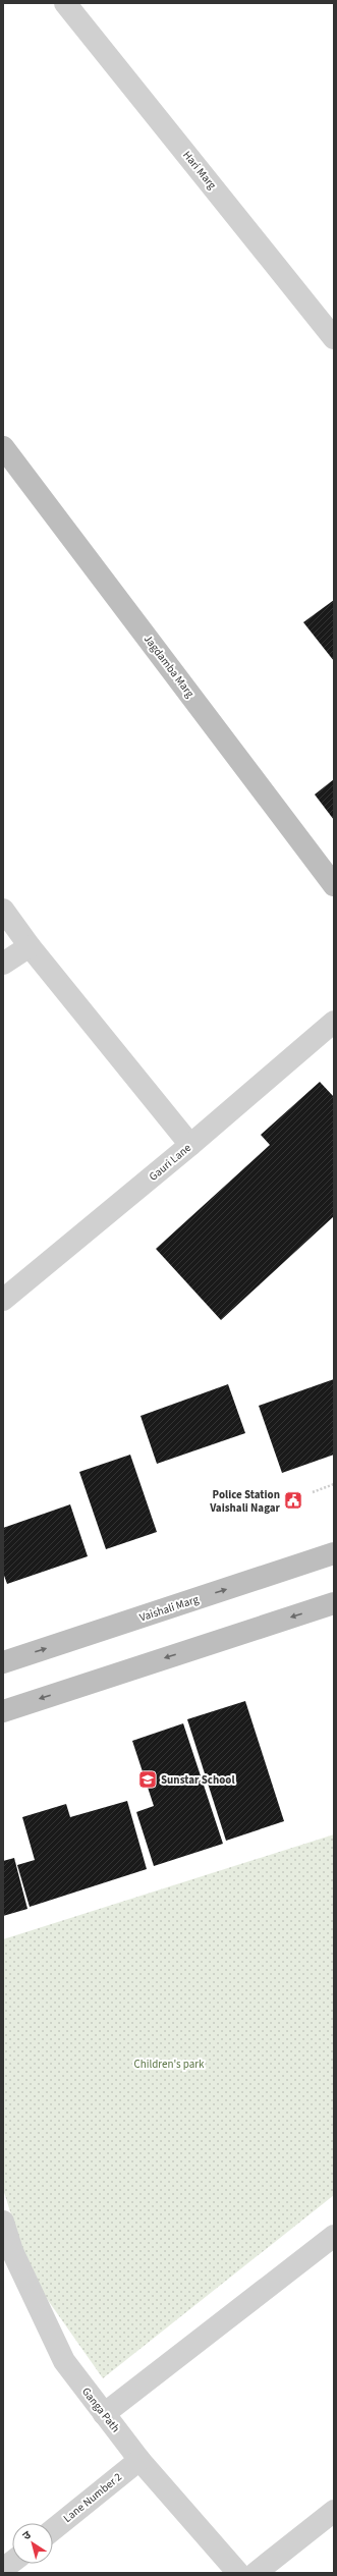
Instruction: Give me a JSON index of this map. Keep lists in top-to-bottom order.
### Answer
{
  "streets": {
    "street": [
      "Hari Marg",
      "Jagdamba Marg",
      "Gauri Lane",
      "Vaishali Marg",
      "Ganga Path",
      "Lane Number 2"
    ]
  },
  "crossings": [
    ["Ganga Path", "Lane Number 2"]
  ],
  "parks": ["Children's park"],
  "places": {
    "public building": ["Police Station Vaishali Nagar"],
    "school or university": ["Sunstar School"]
  },
  "north": "top left"
}
